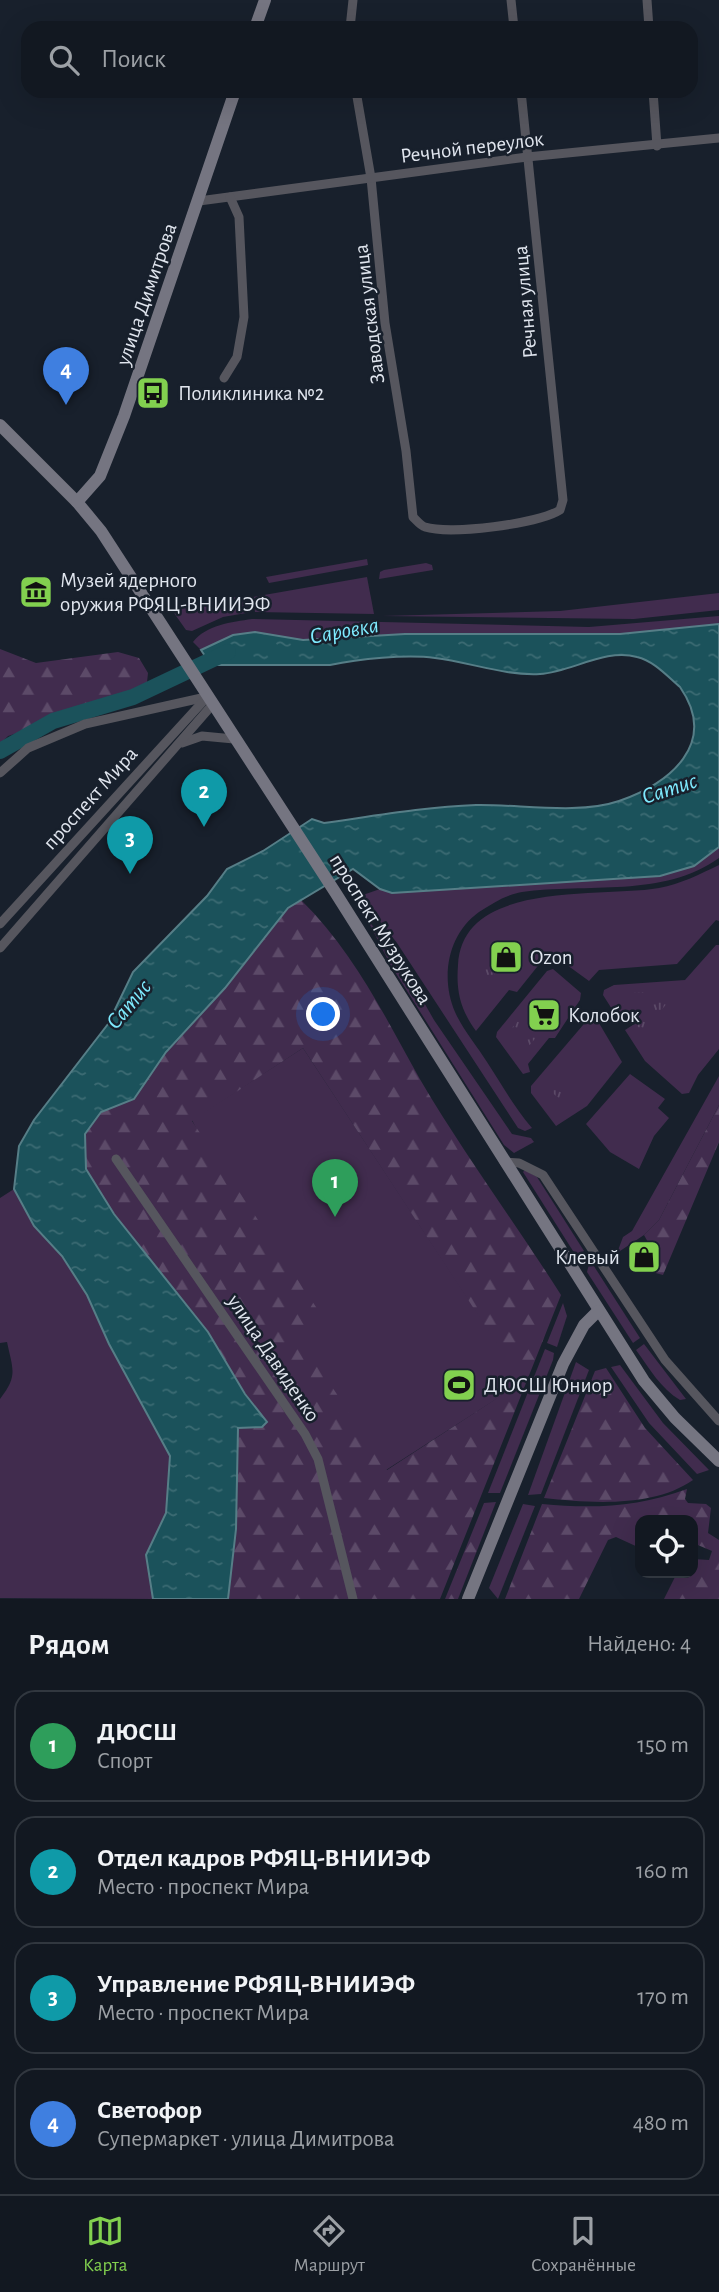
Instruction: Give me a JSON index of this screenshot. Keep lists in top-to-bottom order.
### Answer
{
  "streets": {
    "main road": ["улица Димитрова", "проспект Музрукова"],
    "street": [
      "Речной переулок",
      "Речная улица",
      "Заводская улица",
      "проспект Мира",
      "улица Давиденко"
    ]
  },
  "crossings": [
    ["Речной переулок", "улица Димитрова"],
    ["Речной переулок", "Речная улица"],
    ["Речной переулок", "Заводская улица"],
    ["улица Димитрова", "проспект Музрукова"],
    ["Речная улица", "Заводская улица"],
    ["проспект Мира", "проспект Музрукова"]
  ],
  "water": ["Саровка", "Сатис"],
  "places": {
    "bus stop": ["Поликлиника №2"],
    "museum": ["Музей ядерного оружия РФЯЦ-ВНИИЭФ"],
    "shop": ["Ozon", "Клевый"],
    "supermarket": ["Колобок"],
    "sports": ["ДЮСШ Юниор"]
  },
  "page": {
    "search": "Поиск",
    "pins": [
      "4",
      "2",
      "3",
      "1"
    ],
    "heading": ["Рядом", "Найдено: 4"],
    "list": [
      {
        "mark": "1",
        "name": "ДЮСШ",
        "note": "Спорт",
        "value": "150 m"
      },
      {
        "mark": "2",
        "name": "Отдел кадров РФЯЦ-ВНИИЭФ",
        "note": "Место · проспект Мира",
        "value": "160 m"
      },
      {
        "mark": "3",
        "name": "Управление РФЯЦ-ВНИИЭФ",
        "note": "Место · проспект Мира",
        "value": "170 m"
      },
      {
        "mark": "4",
        "name": "Светофор",
        "note": "Супермаркет · улица Димитрова",
        "value": "480 m"
      }
    ],
    "nav": ["Карта", "Маршрут", "Сохранённые"]
  }
}
